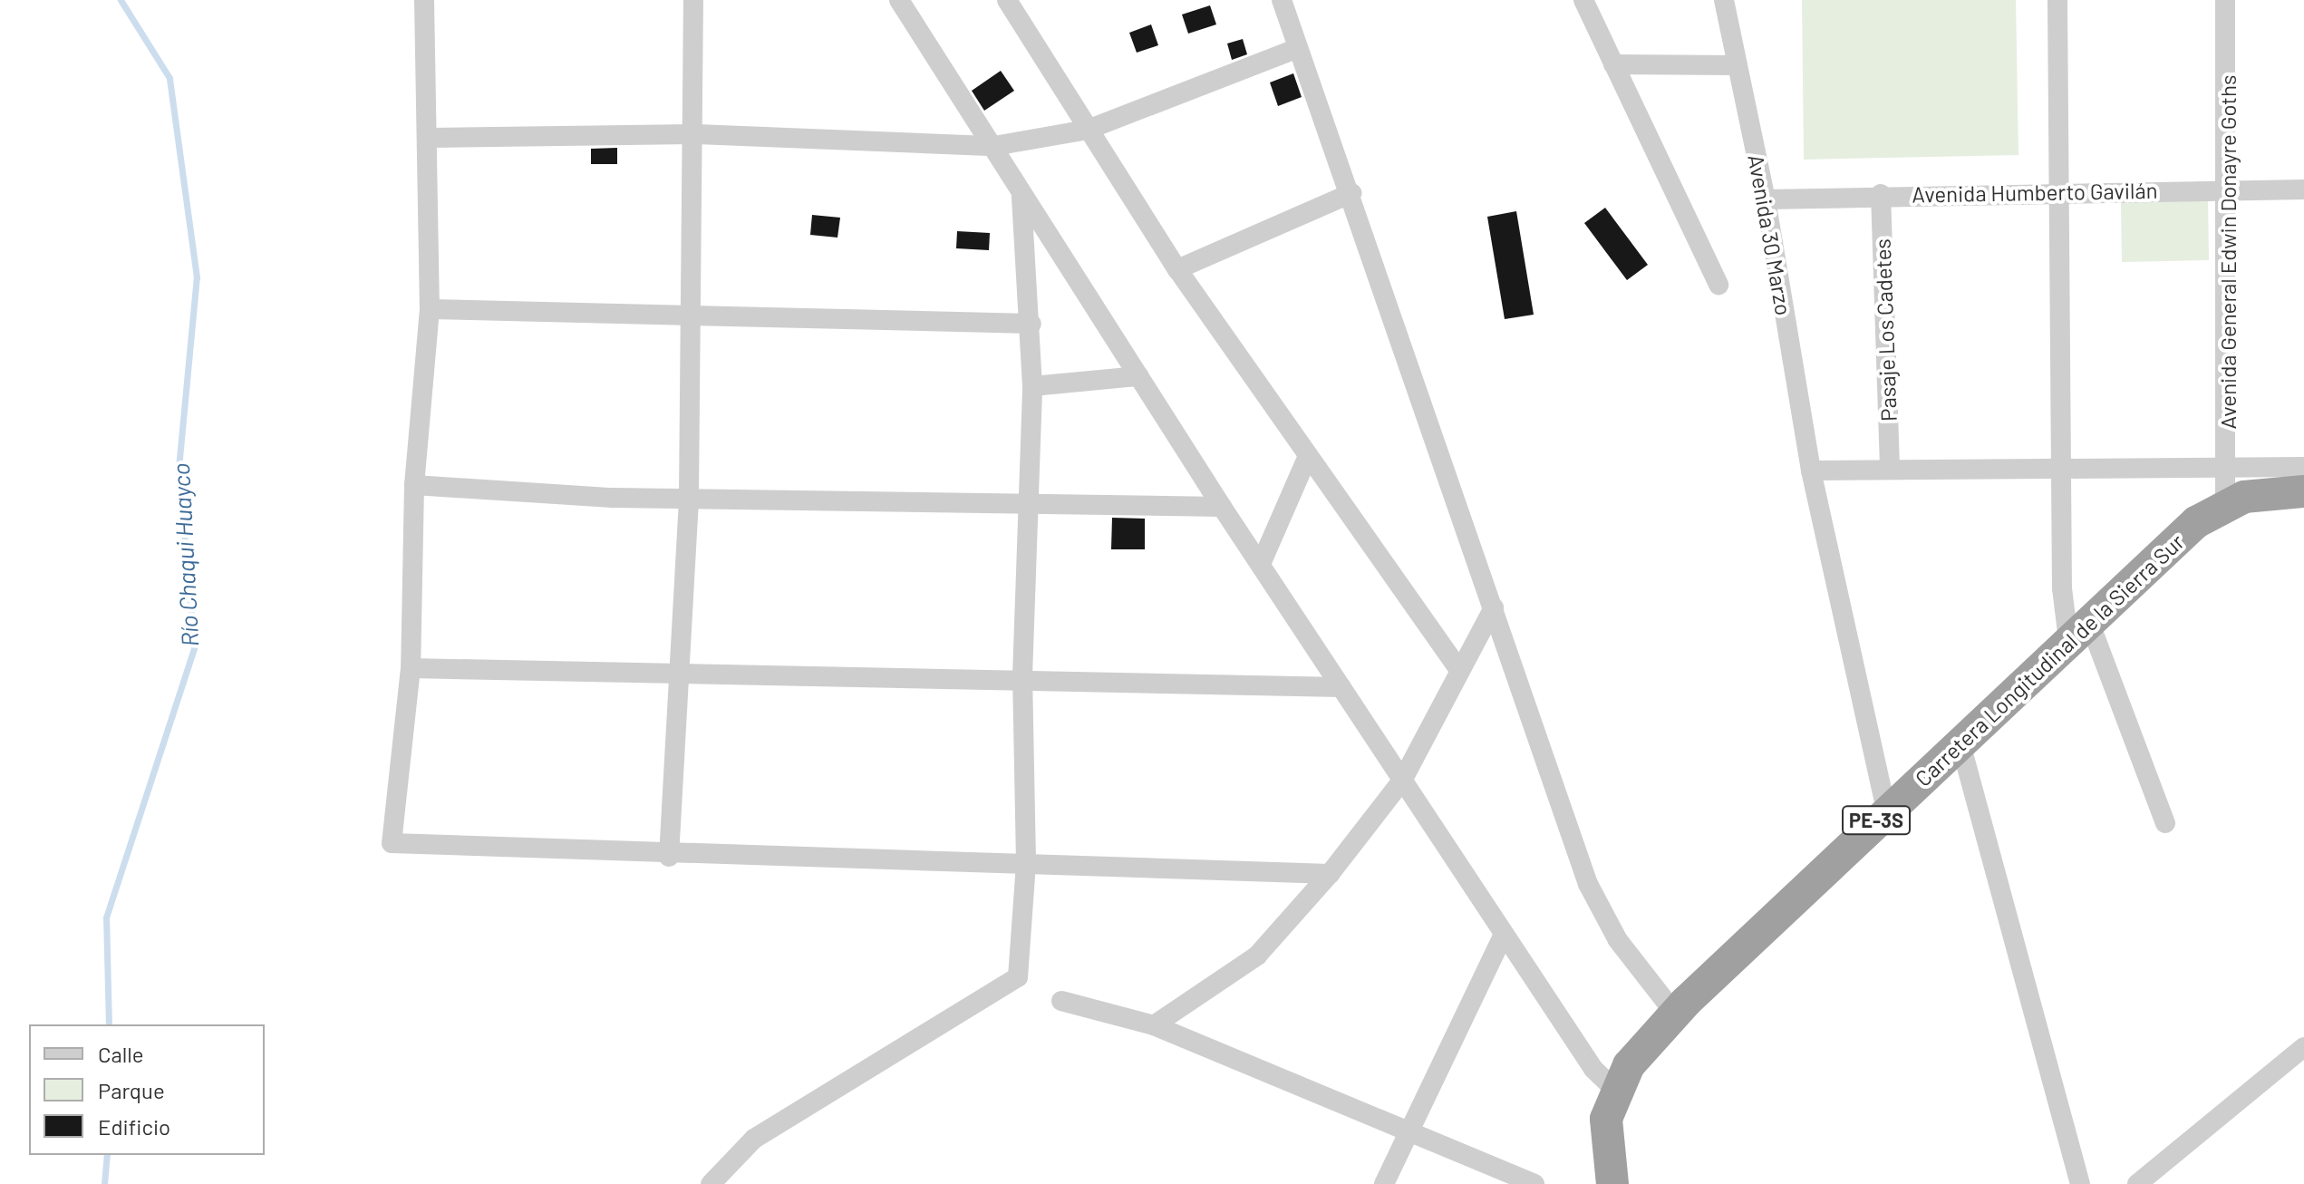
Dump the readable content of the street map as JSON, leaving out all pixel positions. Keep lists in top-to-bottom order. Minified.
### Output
{"streets":{"highway":["Carretera Longitudinal de la Sierra Sur","PE-3S"],"street":["Avenida Humberto Gavilán","Avenida 30 Marzo","Avenida General Edwin Donayre Goths","Pasaje Los Cadetes"]},"crossings":[["Avenida Humberto Gavilán","Avenida 30 Marzo"],["Avenida Humberto Gavilán","Avenida General Edwin Donayre Goths"],["Avenida Humberto Gavilán","Pasaje Los Cadetes"],["Avenida 30 Marzo","Carretera Longitudinal de la Sierra Sur"],["Avenida General Edwin Donayre Goths","Carretera Longitudinal de la Sierra Sur"]],"water":["Río Chaqui Huayco"],"legend":["Calle","Parque","Edificio"]}
